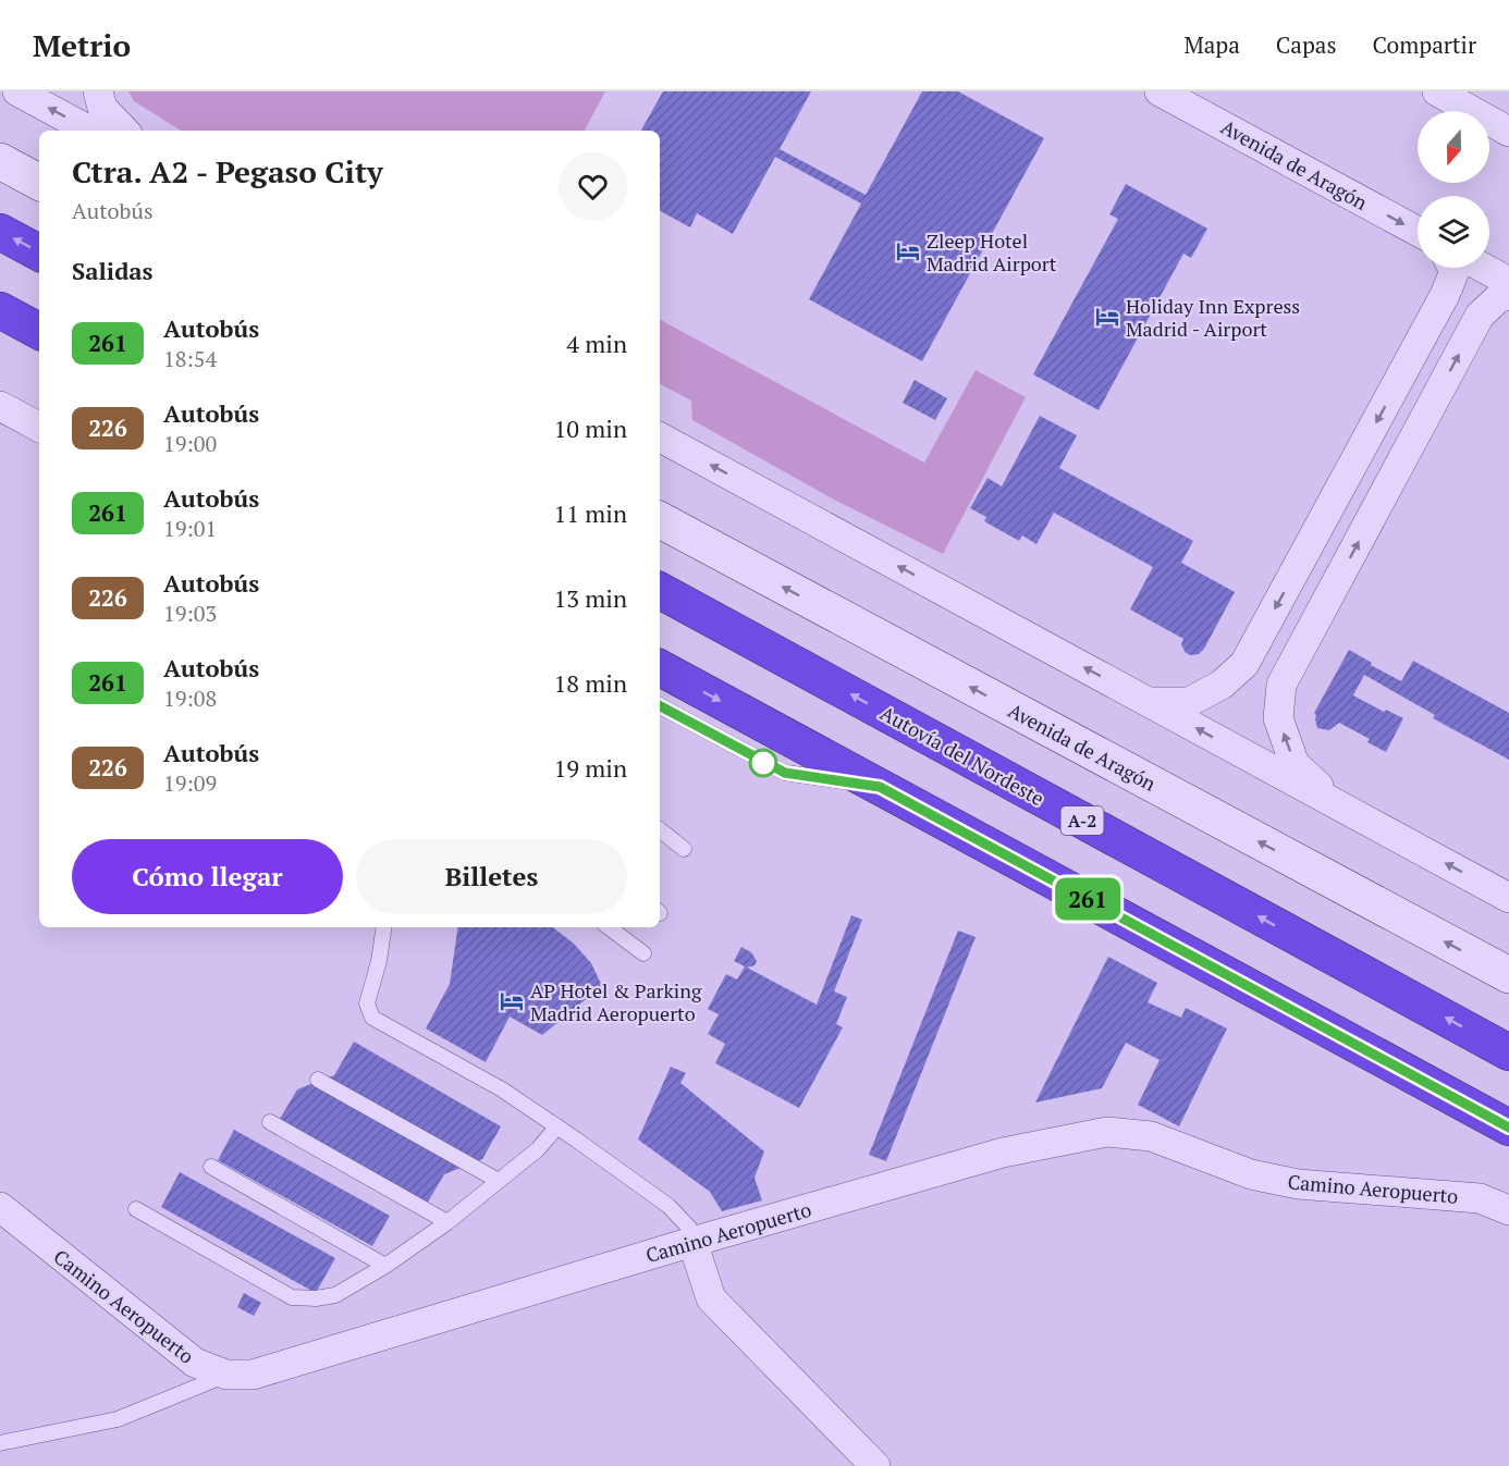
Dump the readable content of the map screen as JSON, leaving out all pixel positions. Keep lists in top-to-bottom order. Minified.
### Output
{"streets":{"highway":["Autovía del Nordeste","A-2"],"street":["Avenida de Aragón","Camino Aeropuerto"]},"places":{"hotel":["Zleep Hotel Madrid Airport","Holiday Inn Express Madrid - Airport","AP Hotel & Parking Madrid Aeropuerto"]},"lines":["bus line 261"],"north":"bottom","page":{"header":"Metrio","nav":["Mapa","Capas","Compartir"],"on_map":"261","heading":[["Ctra. A2 - Pegaso City","Autobús"],"Salidas"],"list":[{"mark":"261","name":"Autobús","note":"18:54","value":"4 min"},{"mark":"226","name":"Autobús","note":"19:00","value":"10 min"},{"mark":"261","name":"Autobús","note":"19:01","value":"11 min"},{"mark":"226","name":"Autobús","note":"19:03","value":"13 min"},{"mark":"261","name":"Autobús","note":"19:08","value":"18 min"},{"mark":"226","name":"Autobús","note":"19:09","value":"19 min"}],"buttons":["Cómo llegar","Billetes"]}}
